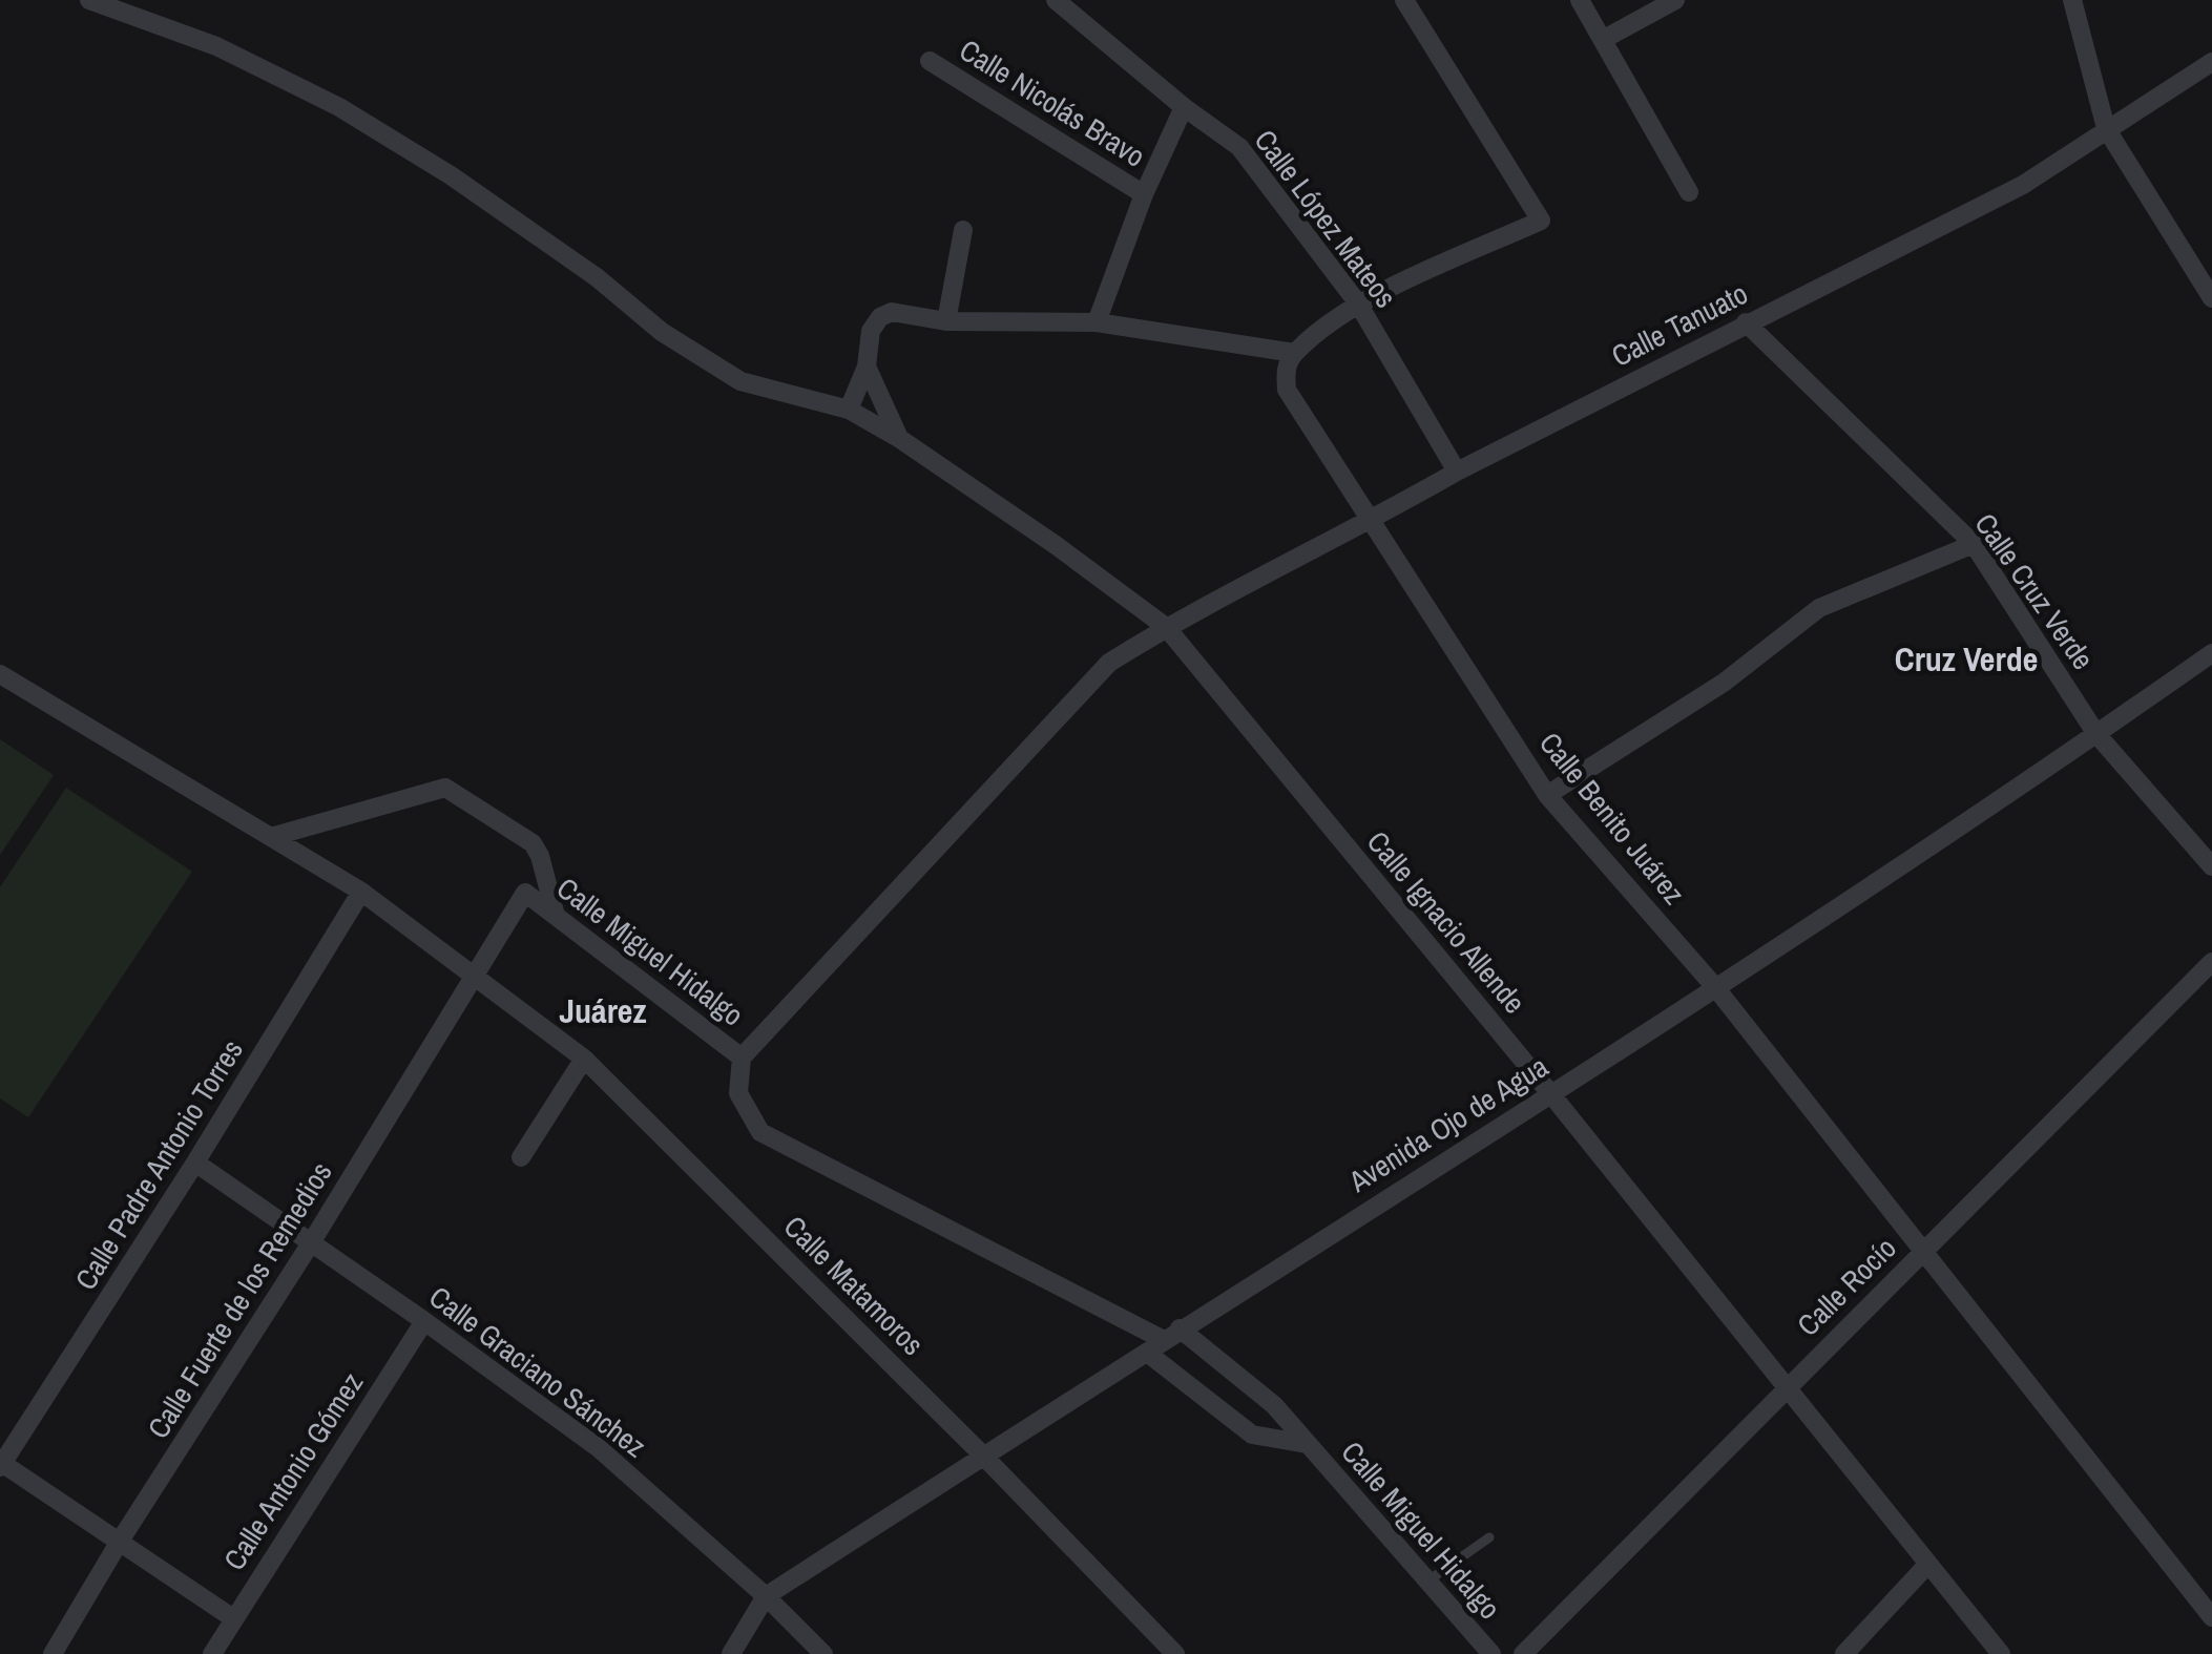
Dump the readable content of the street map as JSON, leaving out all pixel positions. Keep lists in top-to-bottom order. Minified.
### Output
{"streets":{"street":["Calle Nicolás Bravo","Calle López Mateos","Calle Tanuato","Calle Cruz Verde","Calle Benito Juárez","Calle Ignacio Allende","Calle Miguel Hidalgo","Avenida Ojo de Agua","Calle Padre Antonio Torres","Calle Matamoros","Calle Rocío","Calle Fuerte de los Remedios","Calle Graciano Sánchez","Calle Antonio Gómez"]},"crossings":[["Calle López Mateos","Calle Tanuato"],["Calle Tanuato","Calle Cruz Verde"],["Calle Tanuato","Calle Benito Juárez"],["Calle Tanuato","Calle Ignacio Allende"],["Calle Tanuato","Calle Miguel Hidalgo"],["Calle Cruz Verde","Avenida Ojo de Agua"],["Calle Benito Juárez","Avenida Ojo de Agua"],["Calle Benito Juárez","Calle Rocío"],["Calle Ignacio Allende","Avenida Ojo de Agua"],["Calle Ignacio Allende","Calle Rocío"],["Calle Miguel Hidalgo","Avenida Ojo de Agua"],["Calle Miguel Hidalgo","Calle Matamoros"],["Calle Miguel Hidalgo","Calle Fuerte de los Remedios"],["Avenida Ojo de Agua","Calle Matamoros"],["Avenida Ojo de Agua","Calle Graciano Sánchez"],["Calle Padre Antonio Torres","Calle Graciano Sánchez"],["Calle Matamoros","Calle Fuerte de los Remedios"],["Calle Fuerte de los Remedios","Calle Graciano Sánchez"],["Calle Graciano Sánchez","Calle Antonio Gómez"]],"districts":["Cruz Verde","Juárez"]}
